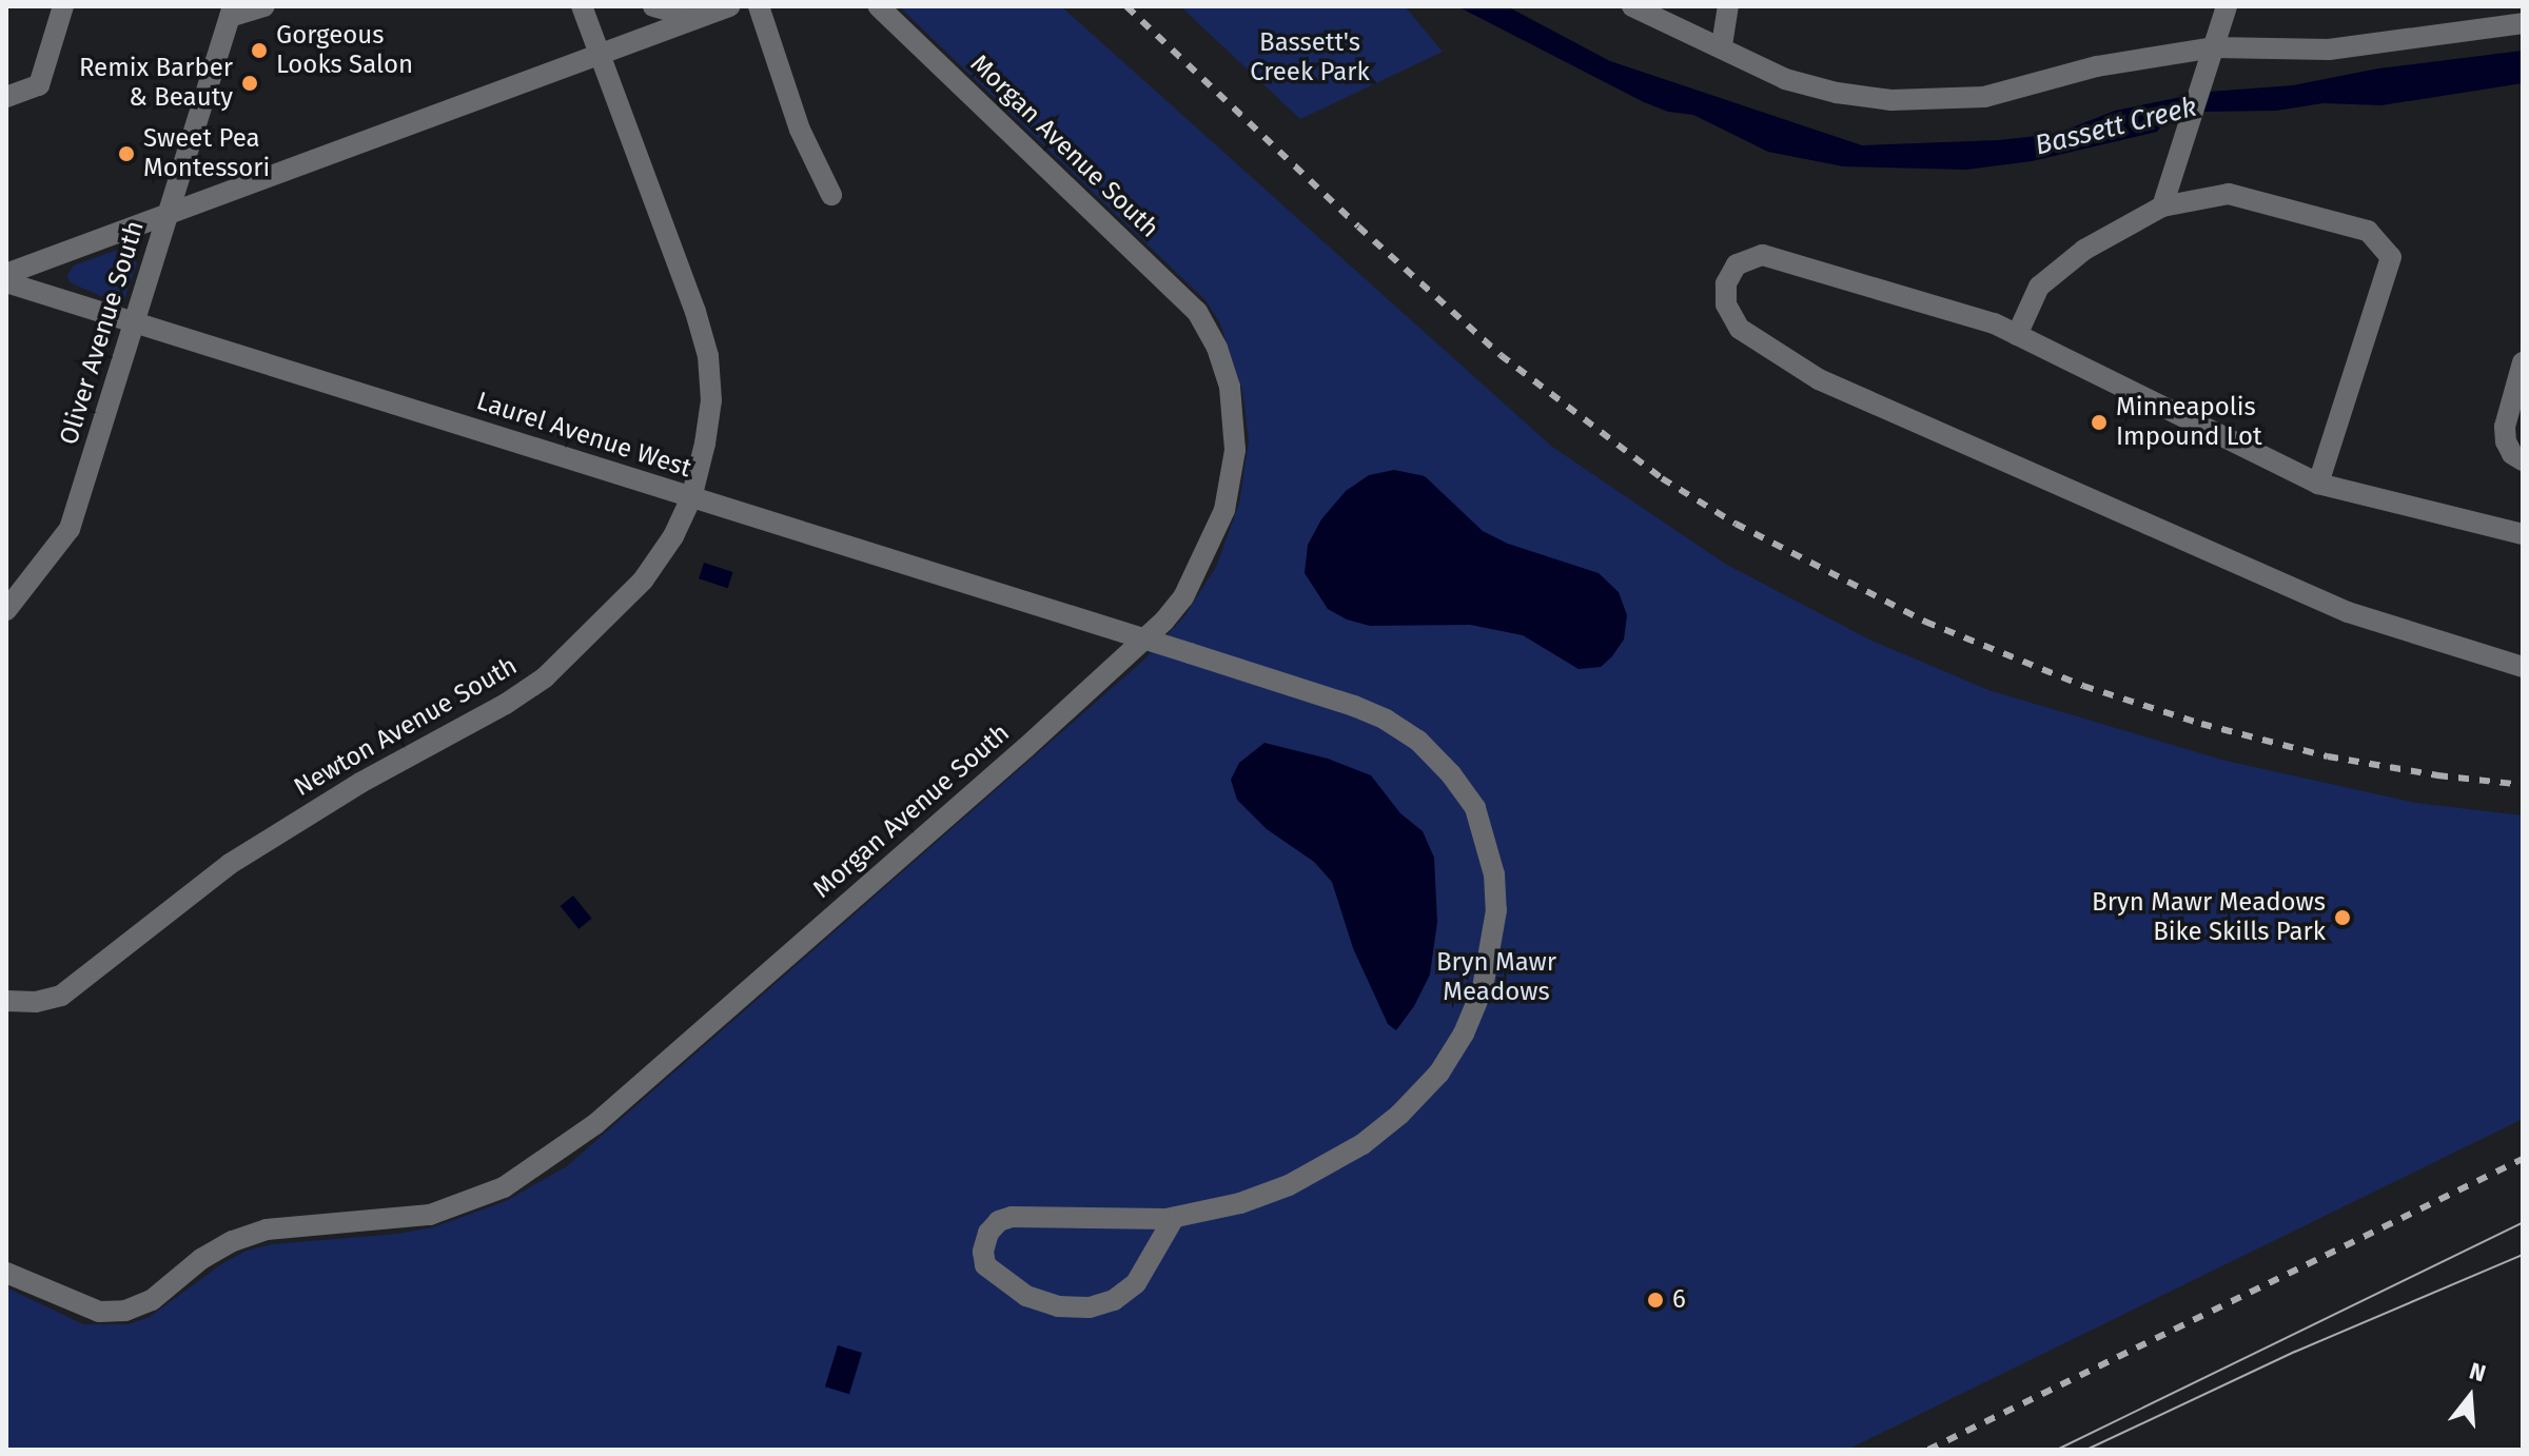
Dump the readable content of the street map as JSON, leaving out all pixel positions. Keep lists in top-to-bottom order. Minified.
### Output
{"streets":{"street":["Morgan Avenue South","Oliver Avenue South","Laurel Avenue West","Newton Avenue South"]},"crossings":[["Morgan Avenue South","Laurel Avenue West"],["Oliver Avenue South","Laurel Avenue West"],["Laurel Avenue West","Newton Avenue South"]],"water":["Bassett Creek"],"parks":["Bassett's Creek Park","Bryn Mawr Meadows"],"places":["Gorgeous Looks Salon","Remix Barber & Beauty","Sweet Pea Montessori","Minneapolis Impound Lot","Bryn Mawr Meadows Bike Skills Park","6"],"north":"top"}
